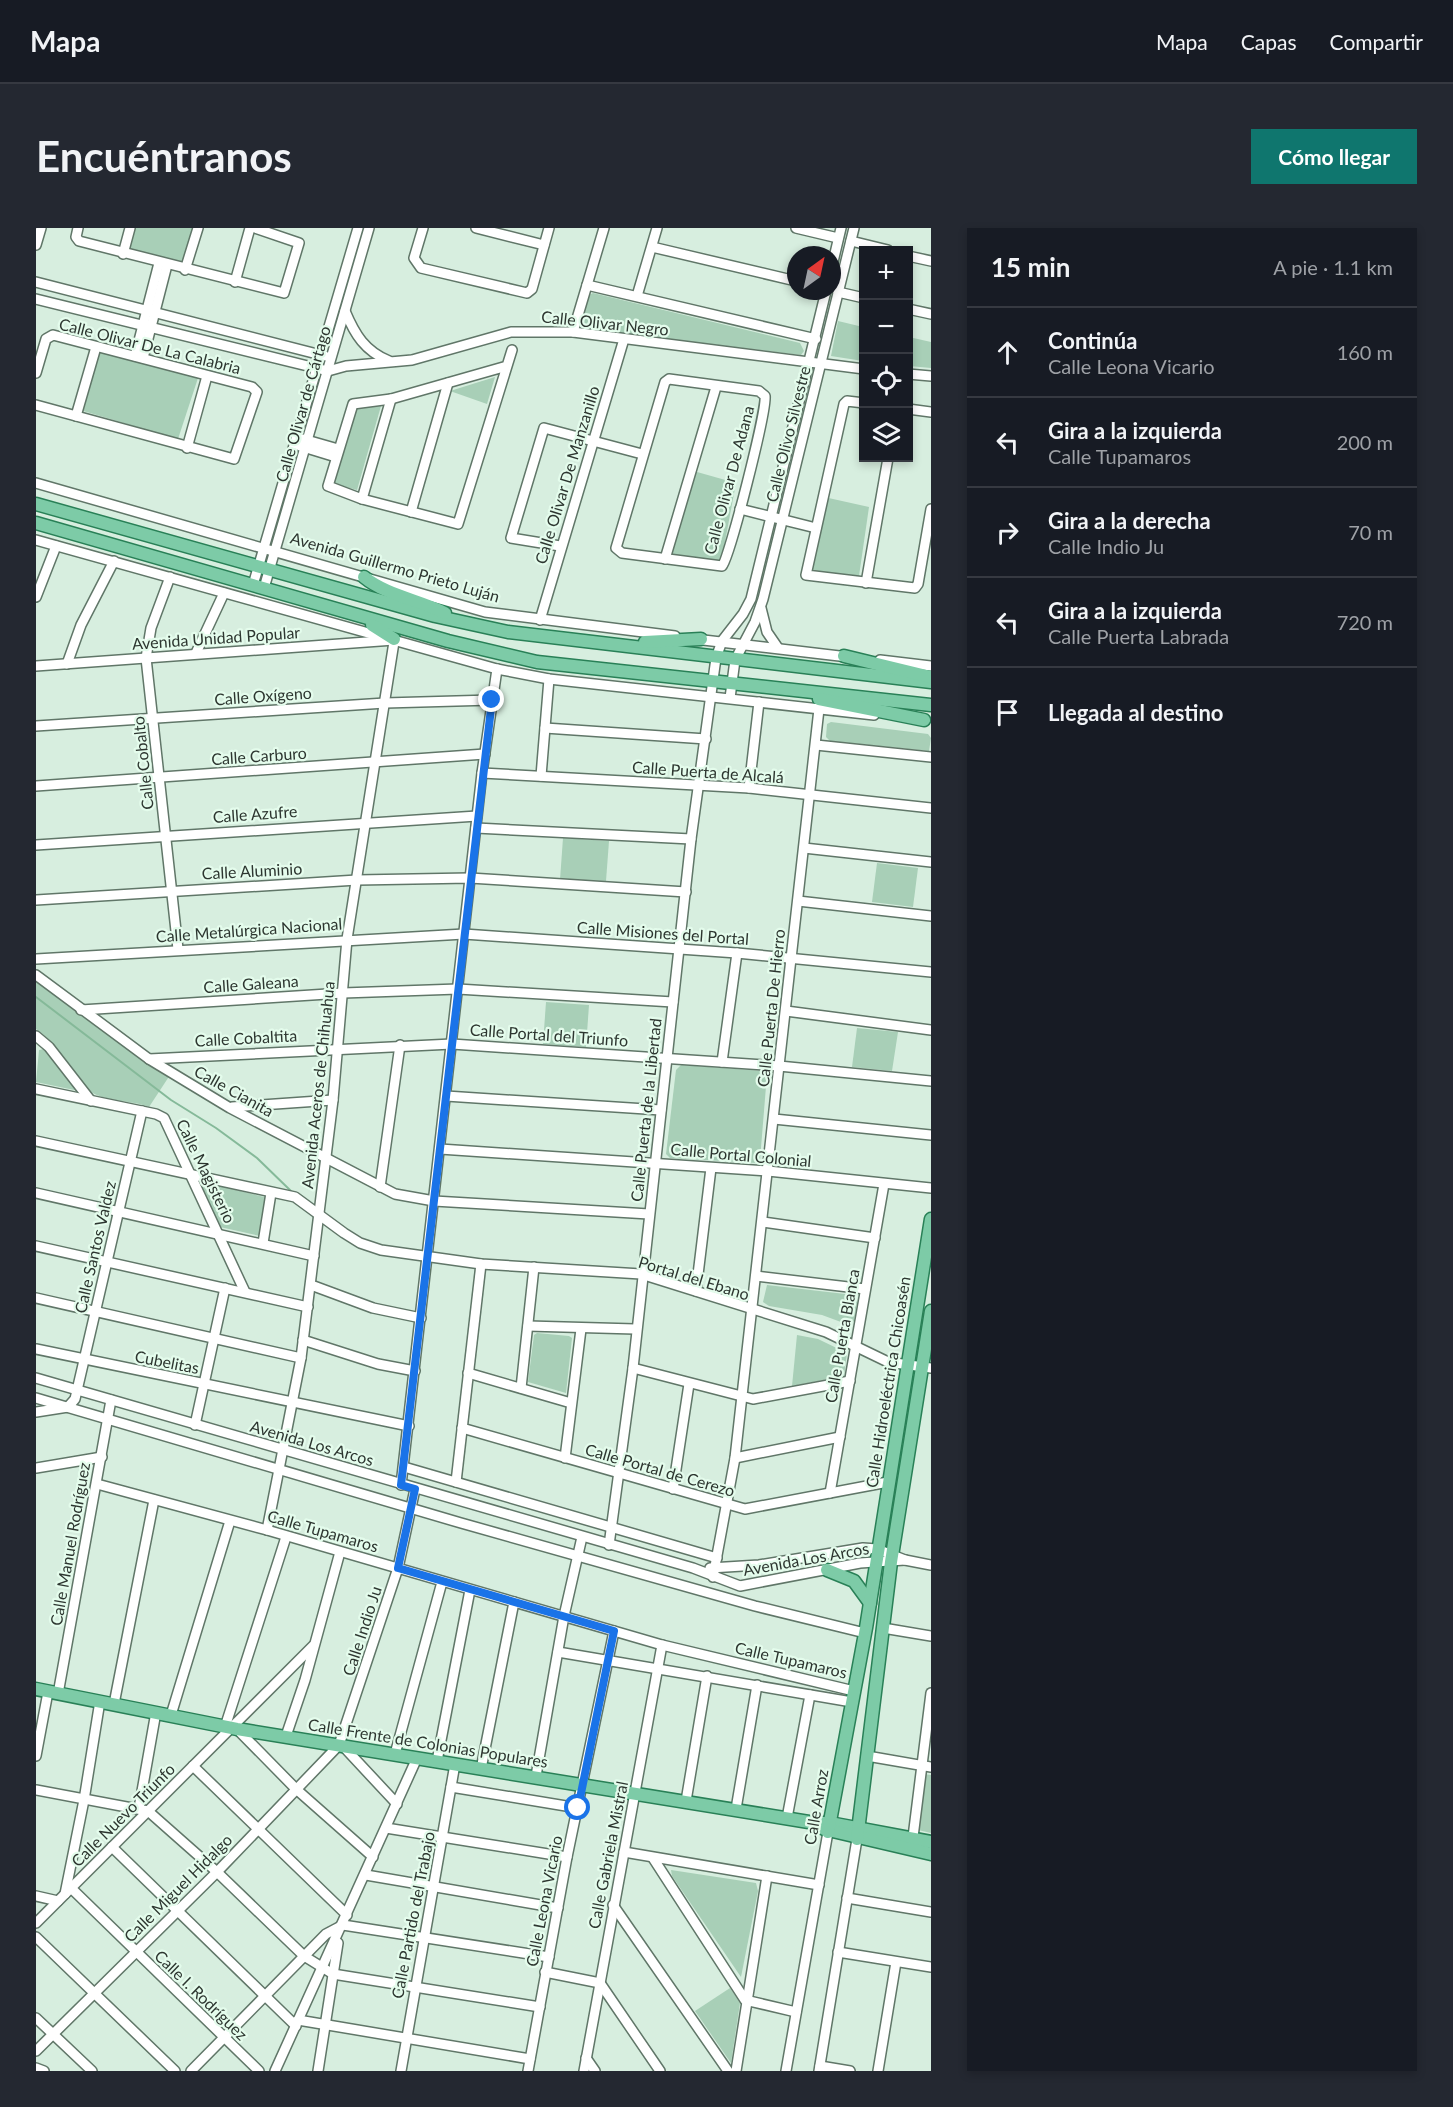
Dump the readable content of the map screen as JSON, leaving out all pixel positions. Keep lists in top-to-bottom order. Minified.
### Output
{"streets":{"main road":["Avenida Guillermo Prieto Luján","Calle Hidroeléctrica Chicoasén","Calle Frente de Colonias Populares","Calle Arroz"],"street":["Calle Olivar Negro","Calle Olivar De La Calabria","Calle Olivar de Cártago","Calle Olivo Silvestre","Calle Olivar De Manzanillo","Calle Olivar De Adana","Avenida Unidad Popular","Calle Oxígeno","Calle Carburo","Calle Cobalto","Calle Puerta de Alcalá","Calle Azufre","Calle Aluminio","Calle Metalúrgica Nacional","Calle Misiones del Portal","Calle Galeana","Calle Puerta De Hierro","Calle Portal del Triunfo","Calle Cobaltita","Avenida Aceros de Chihuahua","Calle Cianita","Calle Puerta de la Libertad","Calle Portal Colonial","Calle Magisterio","Calle Santos Valdez","Portal del Ebano","Calle Puerta Blanca","Cubelitas","Avenida Los Arcos","Calle Portal de Cerezo","Calle Tupamaros","Calle Manuel Rodríguez","Calle Indio Ju","Calle Nuevo Triunfo","Calle Gabriela Mistral","Calle Miguel Hidalgo","Calle Leona Vicario","Calle Partido del Trabajo","Calle I. Rodríguez"]},"crossings":[["Calle Olivar Negro","Calle Olivar de Cártago"],["Calle Olivar Negro","Calle Olivo Silvestre"],["Calle Olivar Negro","Calle Olivar De Manzanillo"],["Calle Olivar de Cártago","Avenida Guillermo Prieto Luján"],["Calle Olivo Silvestre","Avenida Guillermo Prieto Luján"],["Calle Olivo Silvestre","Calle Puerta de la Libertad"],["Calle Olivar De Manzanillo","Avenida Guillermo Prieto Luján"],["Avenida Guillermo Prieto Luján","Calle Puerta de la Libertad"],["Avenida Unidad Popular","Calle Cobalto"],["Avenida Unidad Popular","Avenida Aceros de Chihuahua"],["Calle Oxígeno","Calle Cobalto"],["Calle Oxígeno","Avenida Aceros de Chihuahua"],["Calle Carburo","Calle Cobalto"],["Calle Carburo","Avenida Aceros de Chihuahua"],["Calle Cobalto","Calle Azufre"],["Calle Cobalto","Calle Aluminio"],["Calle Cobalto","Calle Metalúrgica Nacional"],["Calle Puerta de Alcalá","Calle Puerta De Hierro"],["Calle Puerta de Alcalá","Calle Puerta de la Libertad"],["Calle Azufre","Avenida Aceros de Chihuahua"],["Calle Aluminio","Avenida Aceros de Chihuahua"],["Calle Aluminio","Calle Puerta de la Libertad"],["Calle Metalúrgica Nacional","Calle Misiones del Portal"],["Calle Metalúrgica Nacional","Avenida Aceros de Chihuahua"],["Calle Misiones del Portal","Calle Puerta De Hierro"],["Calle Misiones del Portal","Calle Puerta de la Libertad"],["Calle Galeana","Avenida Aceros de Chihuahua"],["Calle Galeana","Calle Cianita"],["Calle Galeana","Calle Puerta de la Libertad"],["Calle Puerta De Hierro","Calle Portal del Triunfo"],["Calle Puerta De Hierro","Calle Portal Colonial"],["Calle Puerta De Hierro","Portal del Ebano"],["Calle Puerta De Hierro","Avenida Los Arcos"],["Calle Puerta De Hierro","Calle Portal de Cerezo"],["Calle Portal del Triunfo","Calle Cobaltita"],["Calle Portal del Triunfo","Calle Puerta de la Libertad"],["Calle Cobaltita","Avenida Aceros de Chihuahua"],["Calle Cobaltita","Calle Cianita"],["Avenida Aceros de Chihuahua","Calle Cianita"],["Avenida Aceros de Chihuahua","Portal del Ebano"],["Avenida Aceros de Chihuahua","Cubelitas"],["Avenida Aceros de Chihuahua","Avenida Los Arcos"],["Avenida Aceros de Chihuahua","Calle Tupamaros"],["Calle Cianita","Calle Puerta de la Libertad"],["Calle Puerta de la Libertad","Calle Portal Colonial"],["Calle Puerta de la Libertad","Portal del Ebano"],["Calle Puerta de la Libertad","Avenida Los Arcos"],["Calle Puerta de la Libertad","Calle Portal de Cerezo"],["Calle Portal Colonial","Calle Puerta Blanca"],["Calle Magisterio","Calle Santos Valdez"],["Calle Magisterio","Portal del Ebano"],["Calle Santos Valdez","Portal del Ebano"],["Calle Santos Valdez","Cubelitas"],["Calle Santos Valdez","Avenida Los Arcos"],["Portal del Ebano","Calle Puerta Blanca"],["Portal del Ebano","Calle Hidroeléctrica Chicoasén"],["Calle Puerta Blanca","Calle Portal de Cerezo"],["Calle Hidroeléctrica Chicoasén","Avenida Los Arcos"],["Calle Hidroeléctrica Chicoasén","Calle Portal de Cerezo"],["Calle Hidroeléctrica Chicoasén","Calle Arroz"],["Avenida Los Arcos","Calle Manuel Rodríguez"],["Avenida Los Arcos","Calle Indio Ju"],["Avenida Los Arcos","Calle Arroz"],["Calle Tupamaros","Calle Manuel Rodríguez"],["Calle Tupamaros","Calle Indio Ju"],["Calle Tupamaros","Calle Arroz"],["Calle Tupamaros","Calle Gabriela Mistral"],["Calle Tupamaros","Calle Leona Vicario"],["Calle Manuel Rodríguez","Calle Frente de Colonias Populares"],["Calle Indio Ju","Calle Frente de Colonias Populares"],["Calle Indio Ju","Calle Miguel Hidalgo"],["Calle Frente de Colonias Populares","Calle Arroz"],["Calle Frente de Colonias Populares","Calle Nuevo Triunfo"],["Calle Frente de Colonias Populares","Calle Gabriela Mistral"],["Calle Frente de Colonias Populares","Calle Miguel Hidalgo"],["Calle Frente de Colonias Populares","Calle Leona Vicario"],["Calle Frente de Colonias Populares","Calle Partido del Trabajo"],["Calle Nuevo Triunfo","Calle I. Rodríguez"],["Calle Miguel Hidalgo","Calle I. Rodríguez"]],"north":"top right","page":{"header":"Mapa","nav":["Mapa","Capas","Compartir"],"buttons":"Cómo llegar","title":"Encuéntranos","heading":["15 min","A pie · 1.1 km"],"map_buttons":["+","−"],"list":[["Continúa","Calle Leona Vicario","160 m"],["Gira a la izquierda","Calle Tupamaros","200 m"],["Gira a la derecha","Calle Indio Ju","70 m"],["Gira a la izquierda","Calle Puerta Labrada","720 m"],"Llegada al destino"]}}
